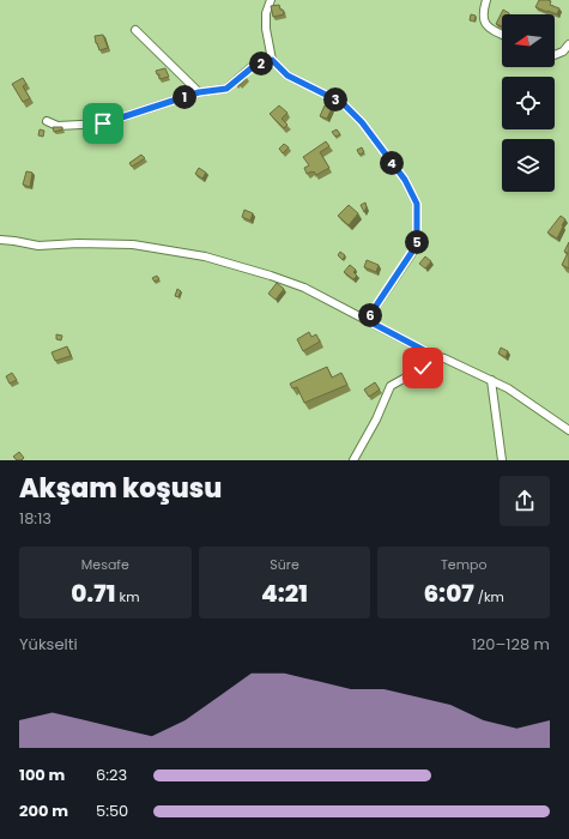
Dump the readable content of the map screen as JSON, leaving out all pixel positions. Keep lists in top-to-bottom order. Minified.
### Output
{"north":"left","page":{"pins":["2","1","3","4","5","6"],"heading":["Akşam koşusu","18:13"],"stats":[["Mesafe","0.71 km"],["Süre","4:21"],["Tempo","6:07 /km"]],"chart":["Yükselti","120–128 m"],"list":[{"name":"100 m","note":"6:23"},{"name":"200 m","note":"5:50"}]}}
